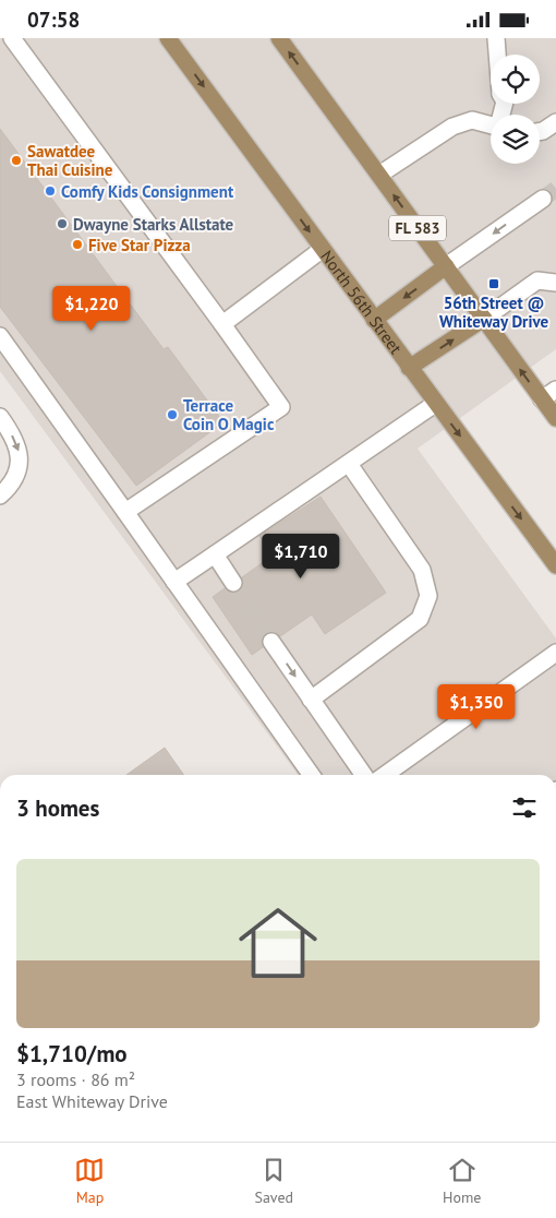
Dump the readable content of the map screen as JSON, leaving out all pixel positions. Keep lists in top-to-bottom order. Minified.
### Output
{"streets":{"main road":["FL 583","North 56th Street"]},"places":{"other":["Sawatdee Thai Cuisine","Comfy Kids Consignment","Dwayne Starks Allstate","Five Star Pizza","Terrace Coin O Magic"],"transit":["56th Street @ Whiteway Drive"]},"page":{"status":"07:58","price":["$1,220","$1,710","$1,350"],"heading":"3 homes","list":[{"name":"$1,710/mo","note":"3 rooms · 86 m² · East Whiteway Drive"}],"tabs":["Map","Saved","Home"]}}
